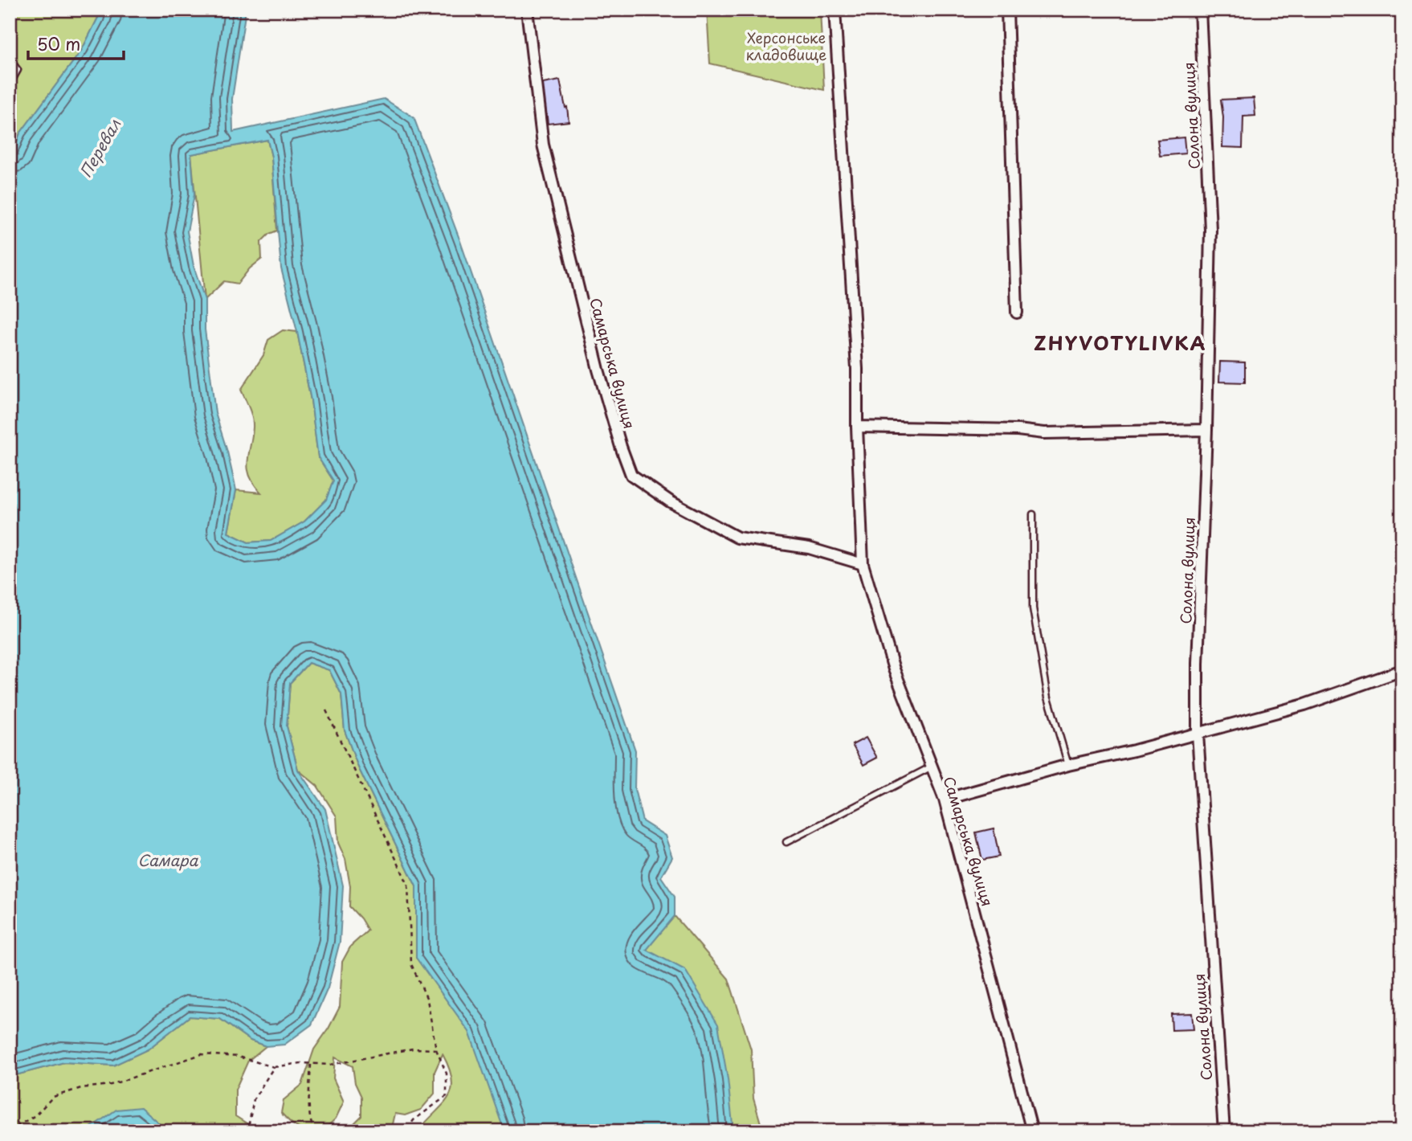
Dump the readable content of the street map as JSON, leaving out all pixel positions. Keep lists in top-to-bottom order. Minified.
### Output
{"streets":{"street":["Солона вулиця","Самарська вулиця"]},"districts":["ZHYVOTYLIVKA"],"water":["Перевал","Самара"],"parks":["Херсонське кладовище"],"scale_bar":"50 m"}
